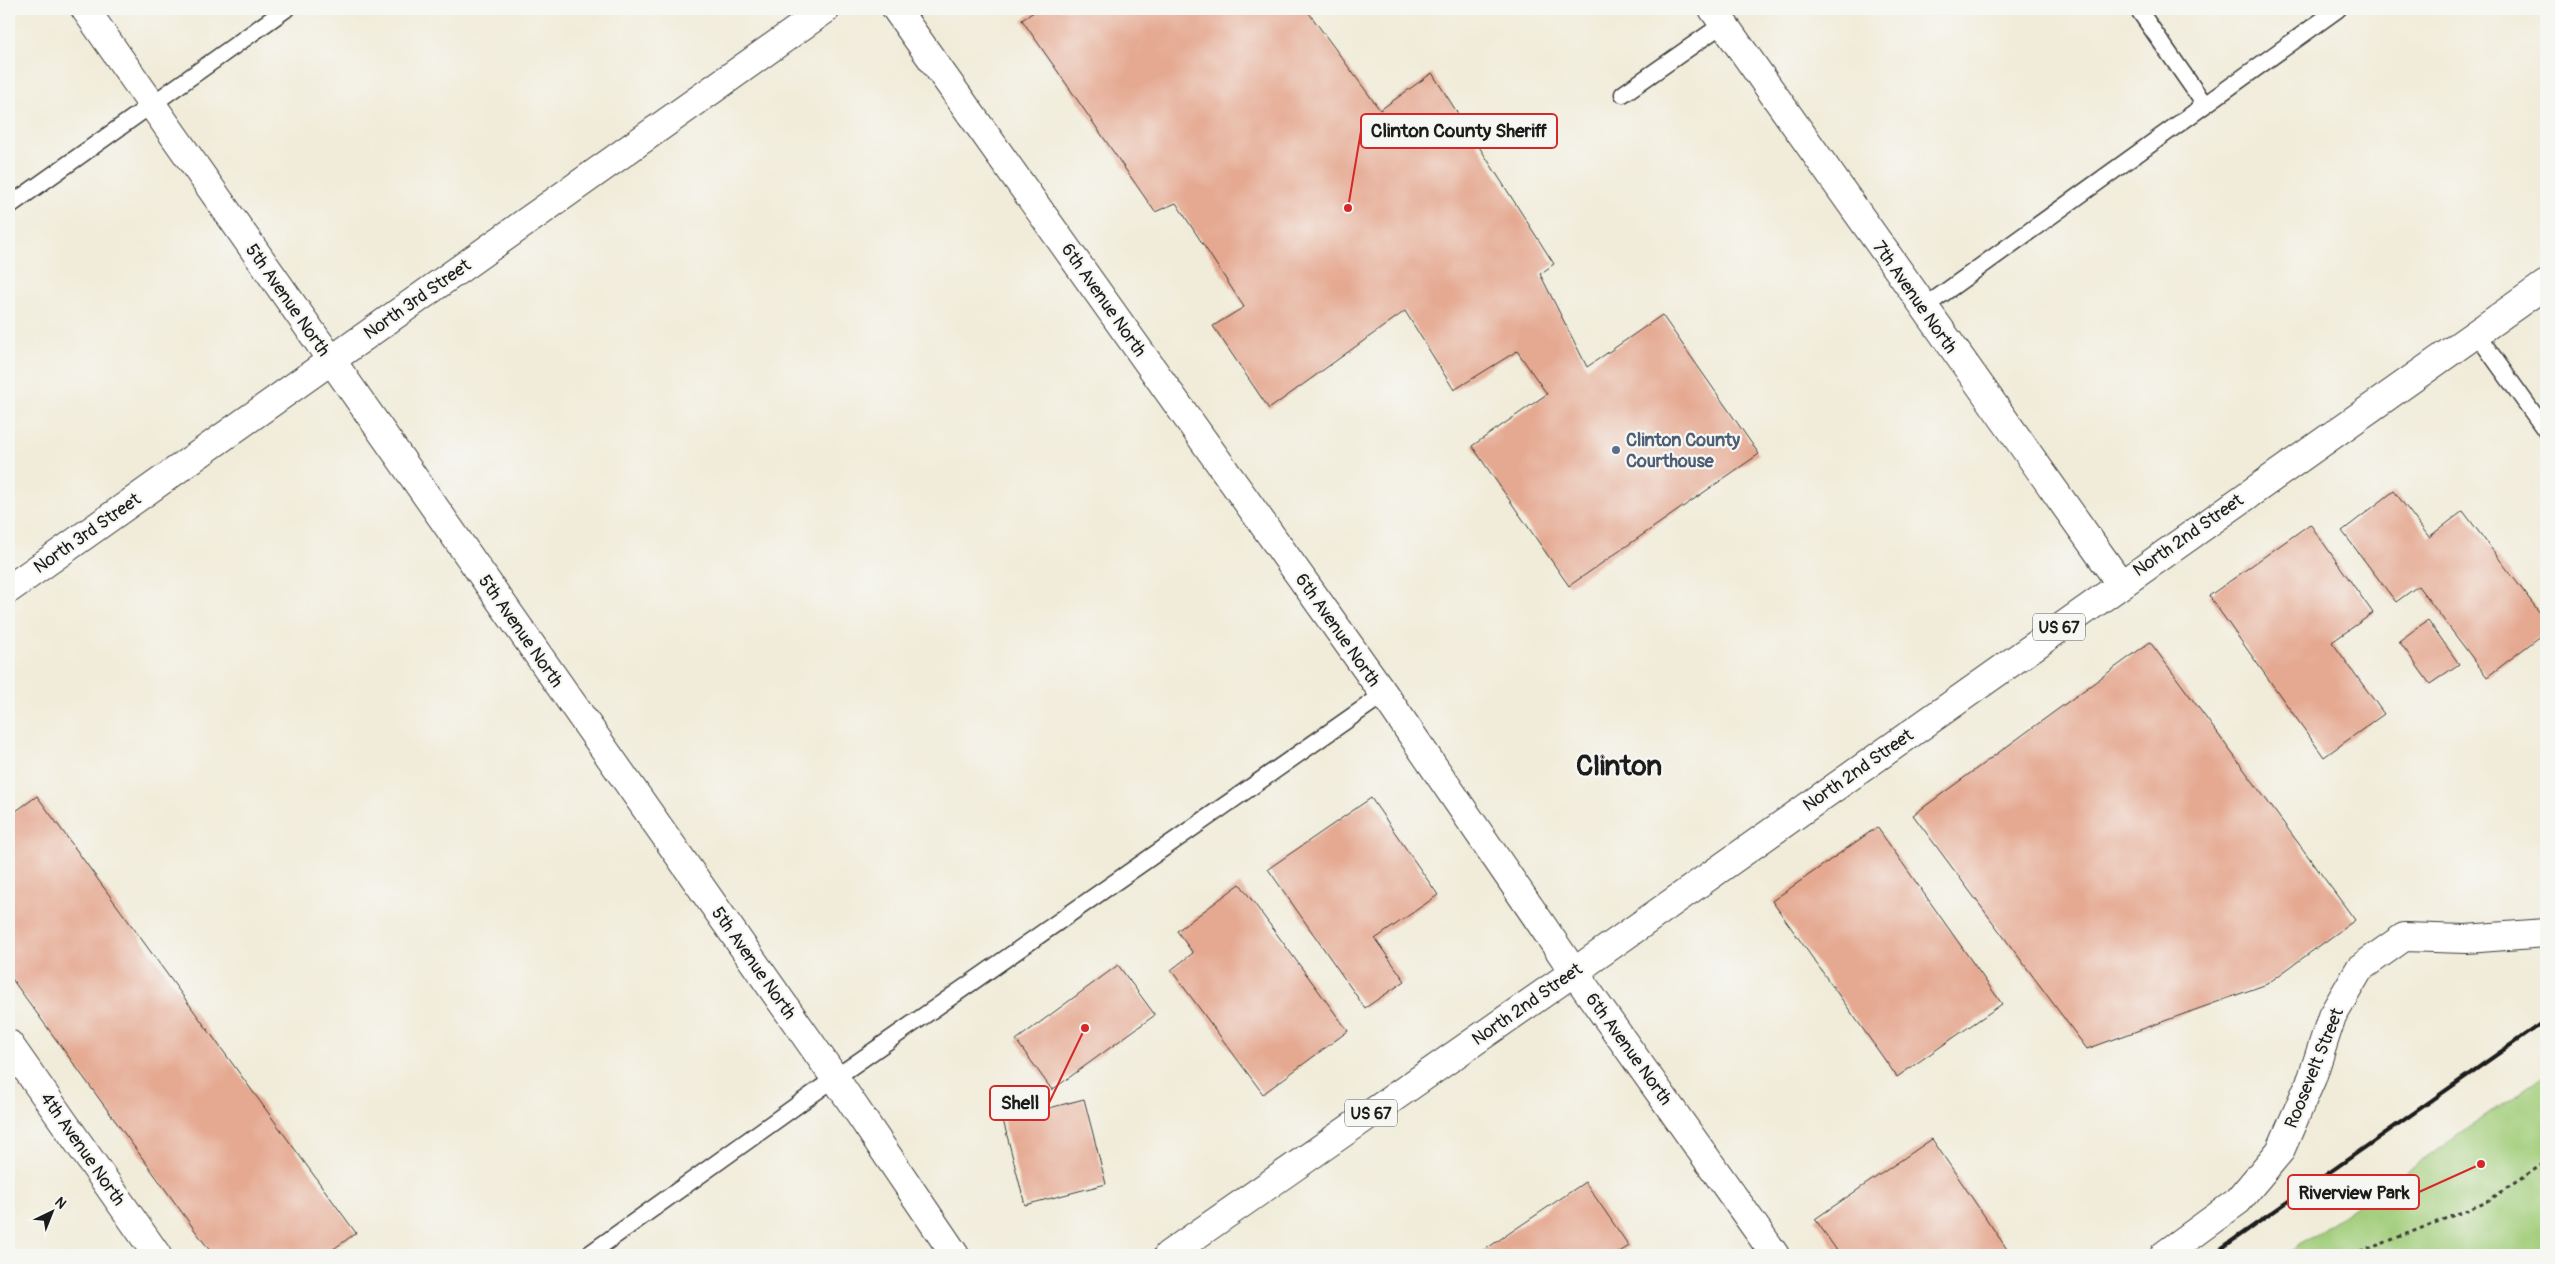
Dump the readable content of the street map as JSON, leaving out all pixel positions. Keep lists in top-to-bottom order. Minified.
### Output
{"streets":{"street":["7th Avenue North","North 3rd Street","5th Avenue North","6th Avenue North","North 2nd Street","US 67","Roosevelt Street","4th Avenue North"]},"crossings":[["7th Avenue North","North 2nd Street"],["North 3rd Street","5th Avenue North"],["6th Avenue North","North 2nd Street"]],"districts":["Clinton"],"places":["Clinton County Sheriff","Clinton County Courthouse","Shell","Riverview Park"],"north":"top right"}
